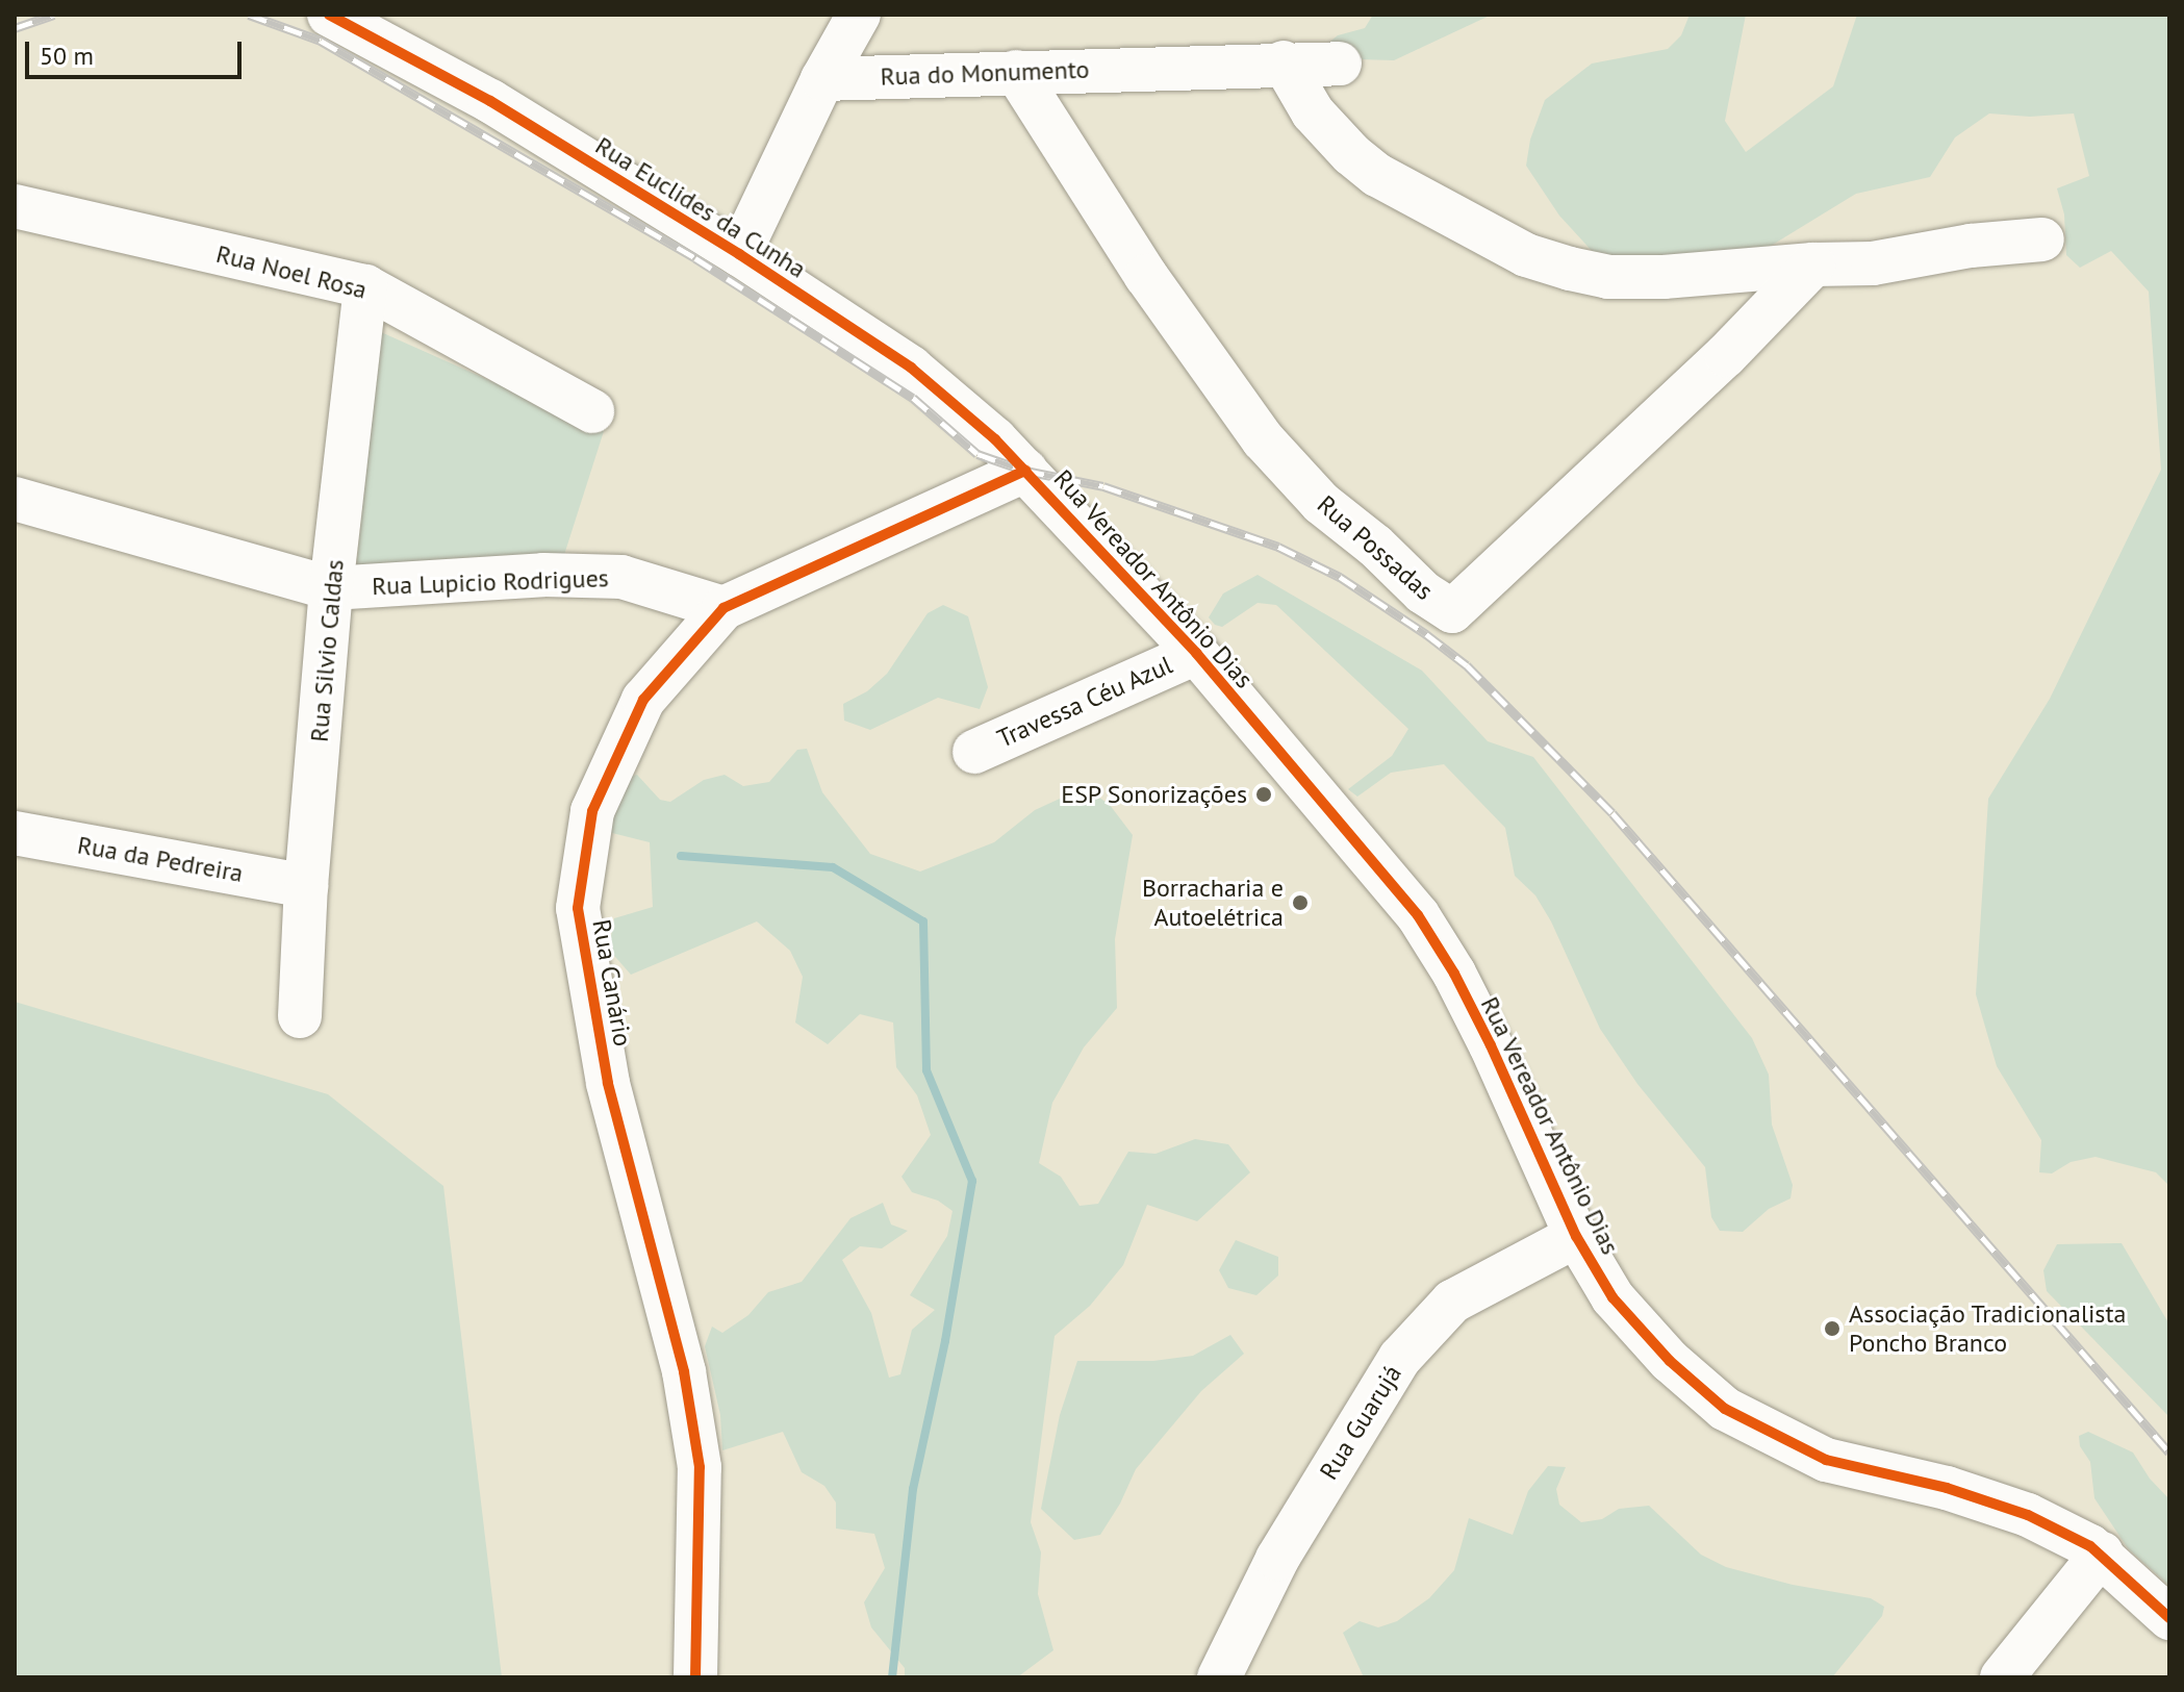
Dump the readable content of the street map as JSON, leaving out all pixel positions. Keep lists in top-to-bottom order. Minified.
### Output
{"streets":{"street":["Rua do Monumento","Rua Euclides da Cunha","Rua Noel Rosa","Rua Possadas","Rua Vereador Antônio Dias","Rua Lupicio Rodrigues","Rua Silvio Caldas","Travessa Céu Azul","Rua da Pedreira","Rua Canário","Rua Guarujá"]},"crossings":[["Rua do Monumento","Rua Possadas"],["Rua Euclides da Cunha","Rua Vereador Antônio Dias"],["Rua Euclides da Cunha","Rua Canário"],["Rua Noel Rosa","Rua Silvio Caldas"],["Rua Vereador Antônio Dias","Travessa Céu Azul"],["Rua Vereador Antônio Dias","Rua Canário"],["Rua Vereador Antônio Dias","Rua Guarujá"],["Rua Lupicio Rodrigues","Rua Silvio Caldas"],["Rua Lupicio Rodrigues","Rua Canário"],["Rua Silvio Caldas","Rua da Pedreira"]],"places":["ESP Sonorizações","Borracharia e Autoelétrica","Associação Tradicionalista Poncho Branco"],"scale_bar":"50 m"}
